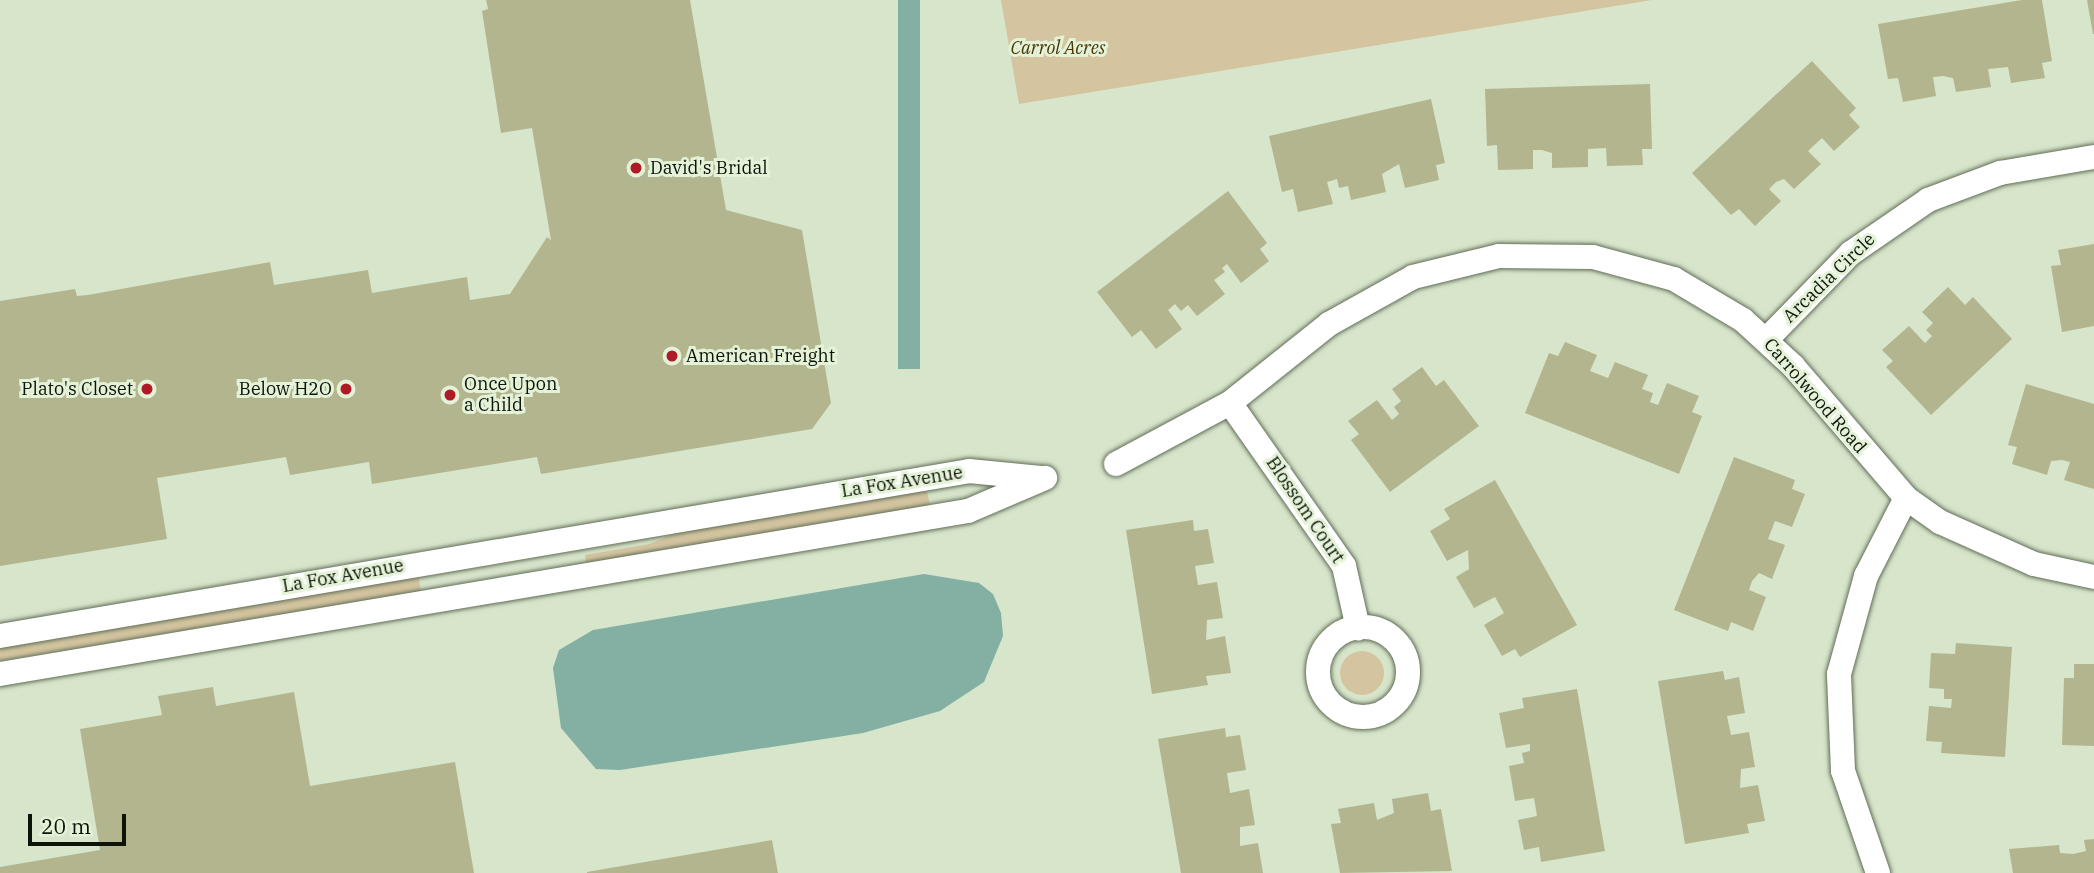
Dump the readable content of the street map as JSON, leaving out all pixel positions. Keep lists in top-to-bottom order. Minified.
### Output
{"streets":{"street":["Arcadia Circle","Carrolwood Road","La Fox Avenue","Blossom Court"]},"crossings":[["Arcadia Circle","Carrolwood Road"],["Carrolwood Road","Blossom Court"]],"parks":["Carrol Acres"],"places":["David's Bridal","American Freight","Plato's Closet","Below H2O","Once Upon a Child"],"scale_bar":"20 m"}
